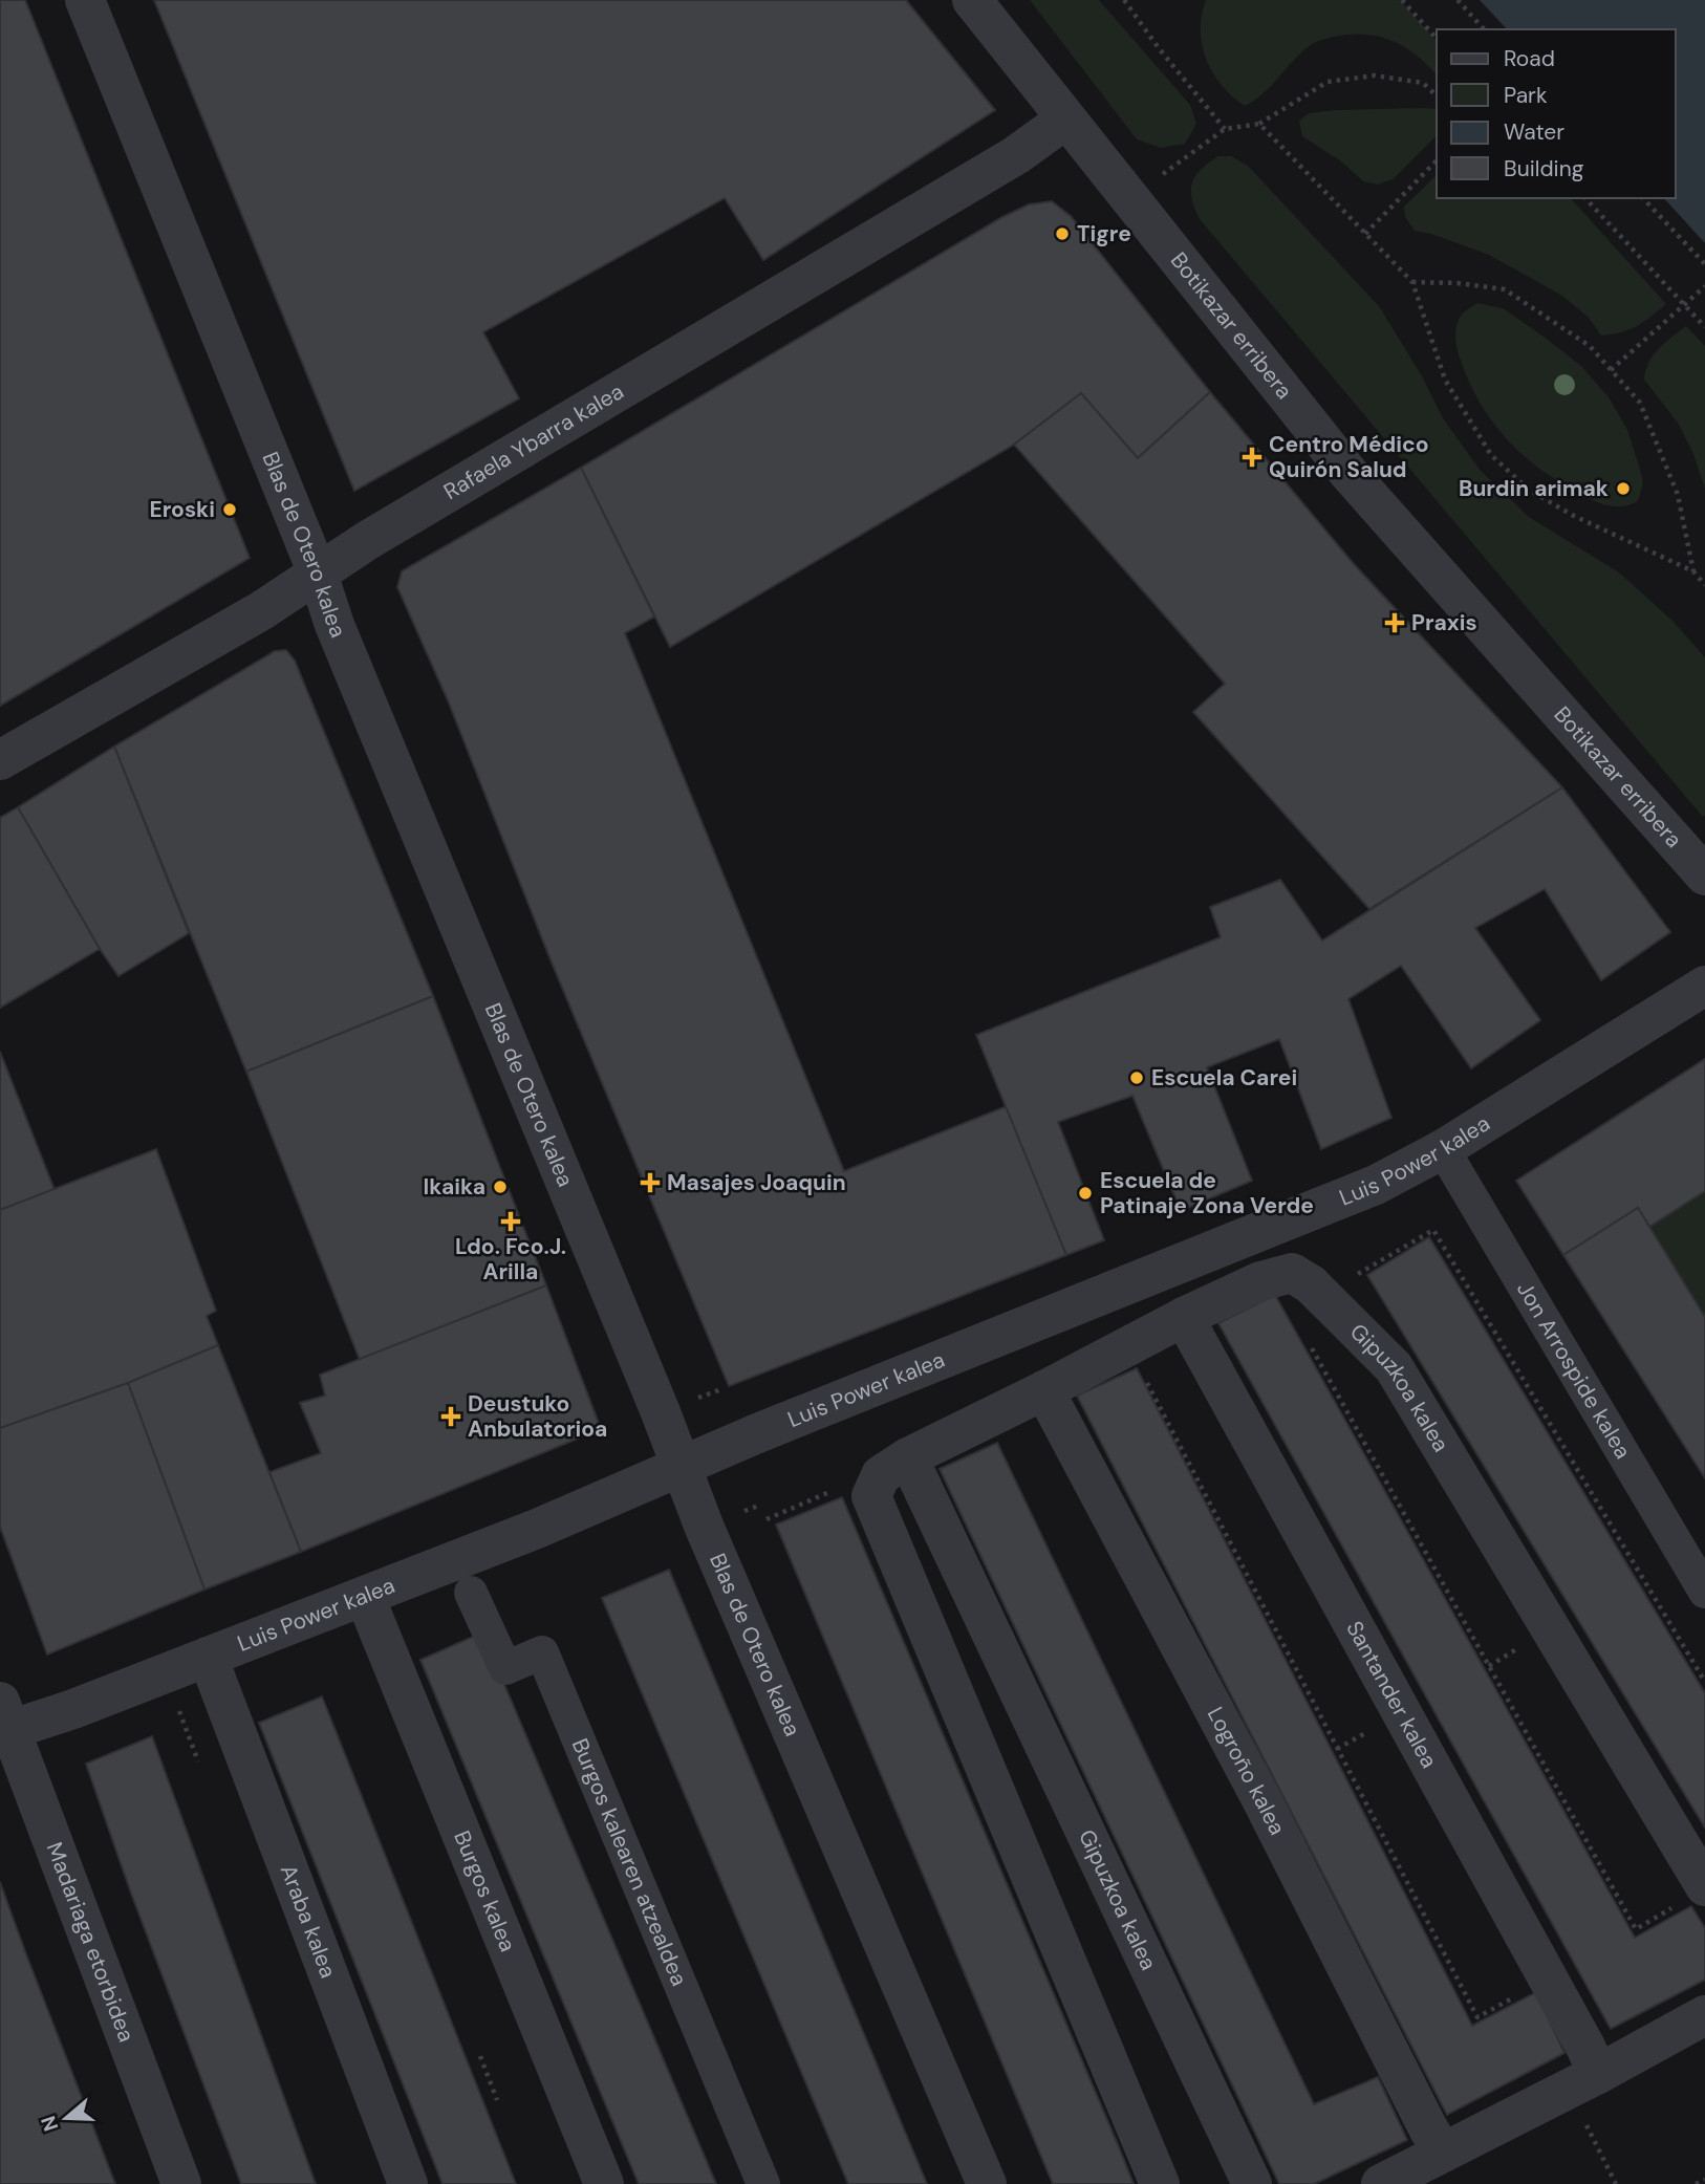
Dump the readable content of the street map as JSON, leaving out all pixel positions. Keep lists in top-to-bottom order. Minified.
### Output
{"streets":{"street":["Botikazar erribera","Rafaela Ybarra kalea","Blas de Otero kalea","Luis Power kalea","Jon Arrospide kalea","Gipuzkoa kalea","Santander kalea","Logroño kalea","Burgos kalearen atzealdea","Burgos kalea","Araba kalea","Madariaga etorbidea"]},"crossings":[["Botikazar erribera","Rafaela Ybarra kalea"],["Rafaela Ybarra kalea","Blas de Otero kalea"],["Blas de Otero kalea","Luis Power kalea"],["Luis Power kalea","Jon Arrospide kalea"],["Luis Power kalea","Burgos kalea"],["Luis Power kalea","Araba kalea"],["Luis Power kalea","Madariaga etorbidea"],["Gipuzkoa kalea","Santander kalea"],["Gipuzkoa kalea","Logroño kalea"]],"places":{"other":["Tigre","Burdin arimak","Eroski","Escuela Carei","Ikaika","Escuela de Patinaje Zona Verde"],"health":["Centro Médico Quirón Salud","Praxis","Masajes Joaquin","Ldo. Fco.J. Arilla","Deustuko Anbulatorioa"]},"legend":["Road","Park","Water","Building"],"north":"left"}
